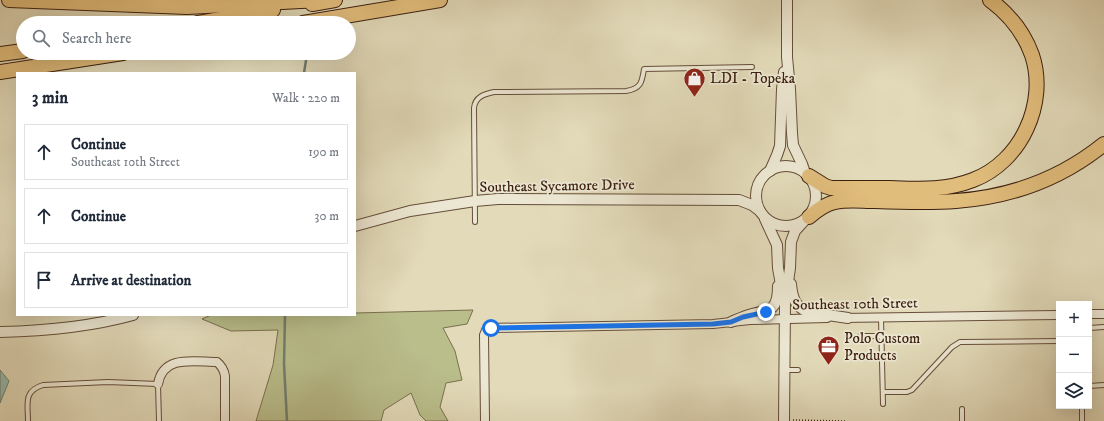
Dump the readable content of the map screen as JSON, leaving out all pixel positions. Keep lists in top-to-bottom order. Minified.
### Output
{"streets":{"street":["Southeast Sycamore Drive","Southeast 10th Street"]},"places":{"shop":["LDI - Topeka"],"office":["Polo Custom Products"]},"page":{"search":"Search here","heading":["3 min","Walk · 220 m"],"list":[["Continue","Southeast 10th Street","190 m"],["Continue","30 m"],"Arrive at destination"],"map_buttons":["+","−"]}}
